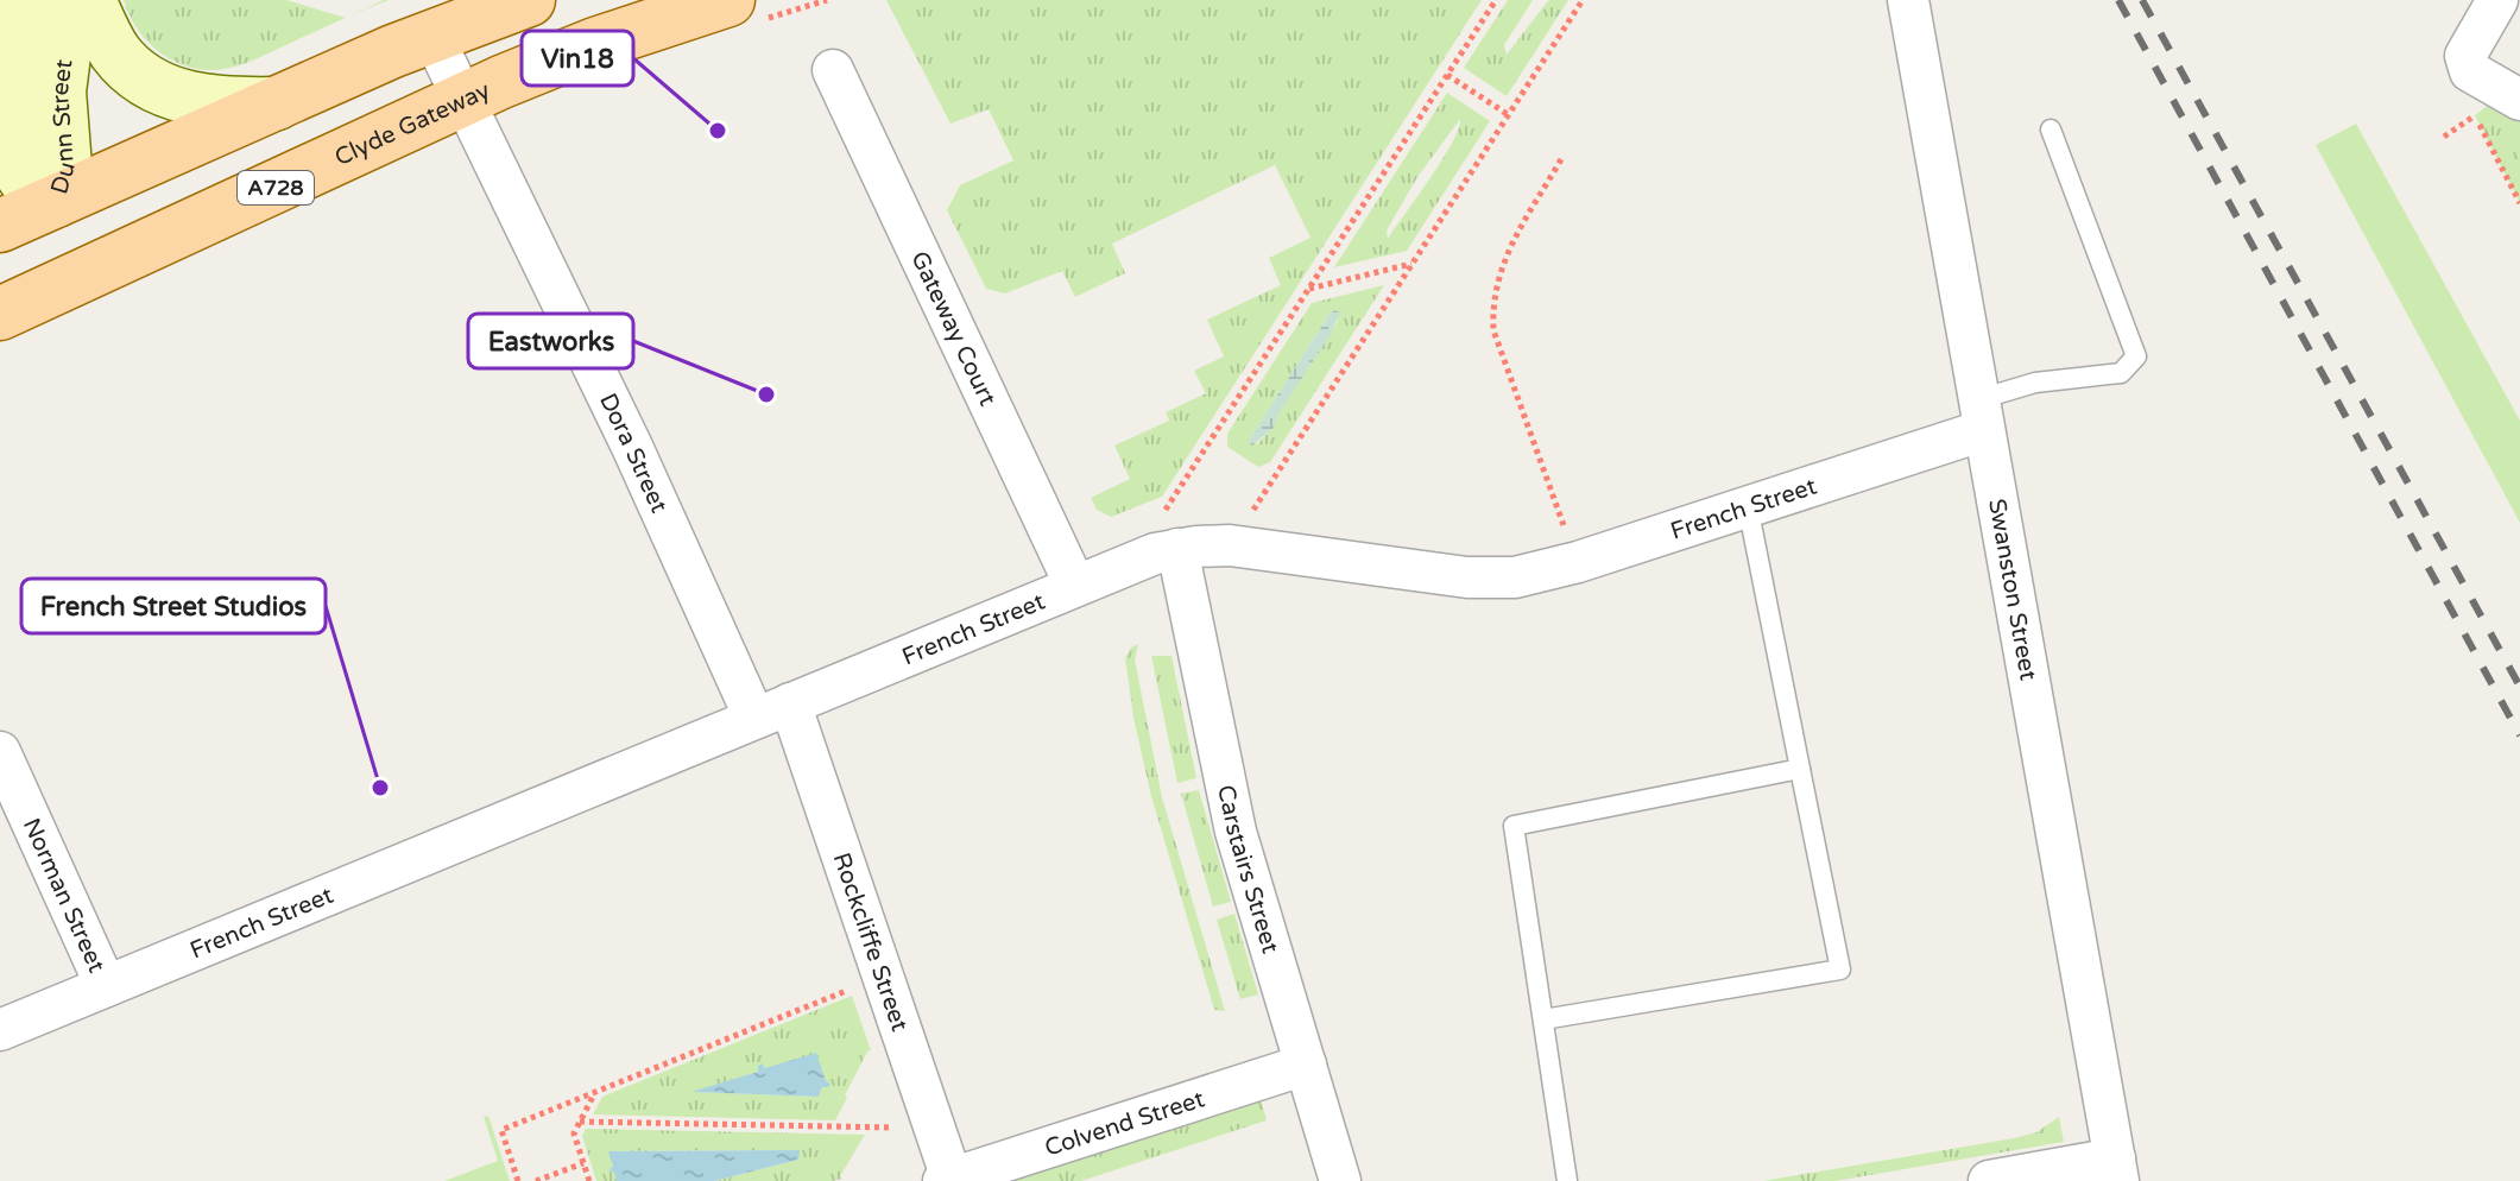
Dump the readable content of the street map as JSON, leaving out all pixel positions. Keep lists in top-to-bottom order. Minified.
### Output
{"streets":{"main road":["Dunn Street","Clyde Gateway","A728"],"street":["Gateway Court","Dora Street","French Street","Swanston Street","Carstairs Street","Norman Street","Rockcliffe Street","Colvend Street"]},"crossings":[["Clyde Gateway","Dora Street"],["Gateway Court","French Street"],["Dora Street","French Street"],["Dora Street","Rockcliffe Street"],["French Street","Swanston Street"],["French Street","Carstairs Street"],["French Street","Norman Street"],["French Street","Rockcliffe Street"],["Carstairs Street","Colvend Street"],["Rockcliffe Street","Colvend Street"]],"places":["Vin18","Eastworks","French Street Studios"]}
